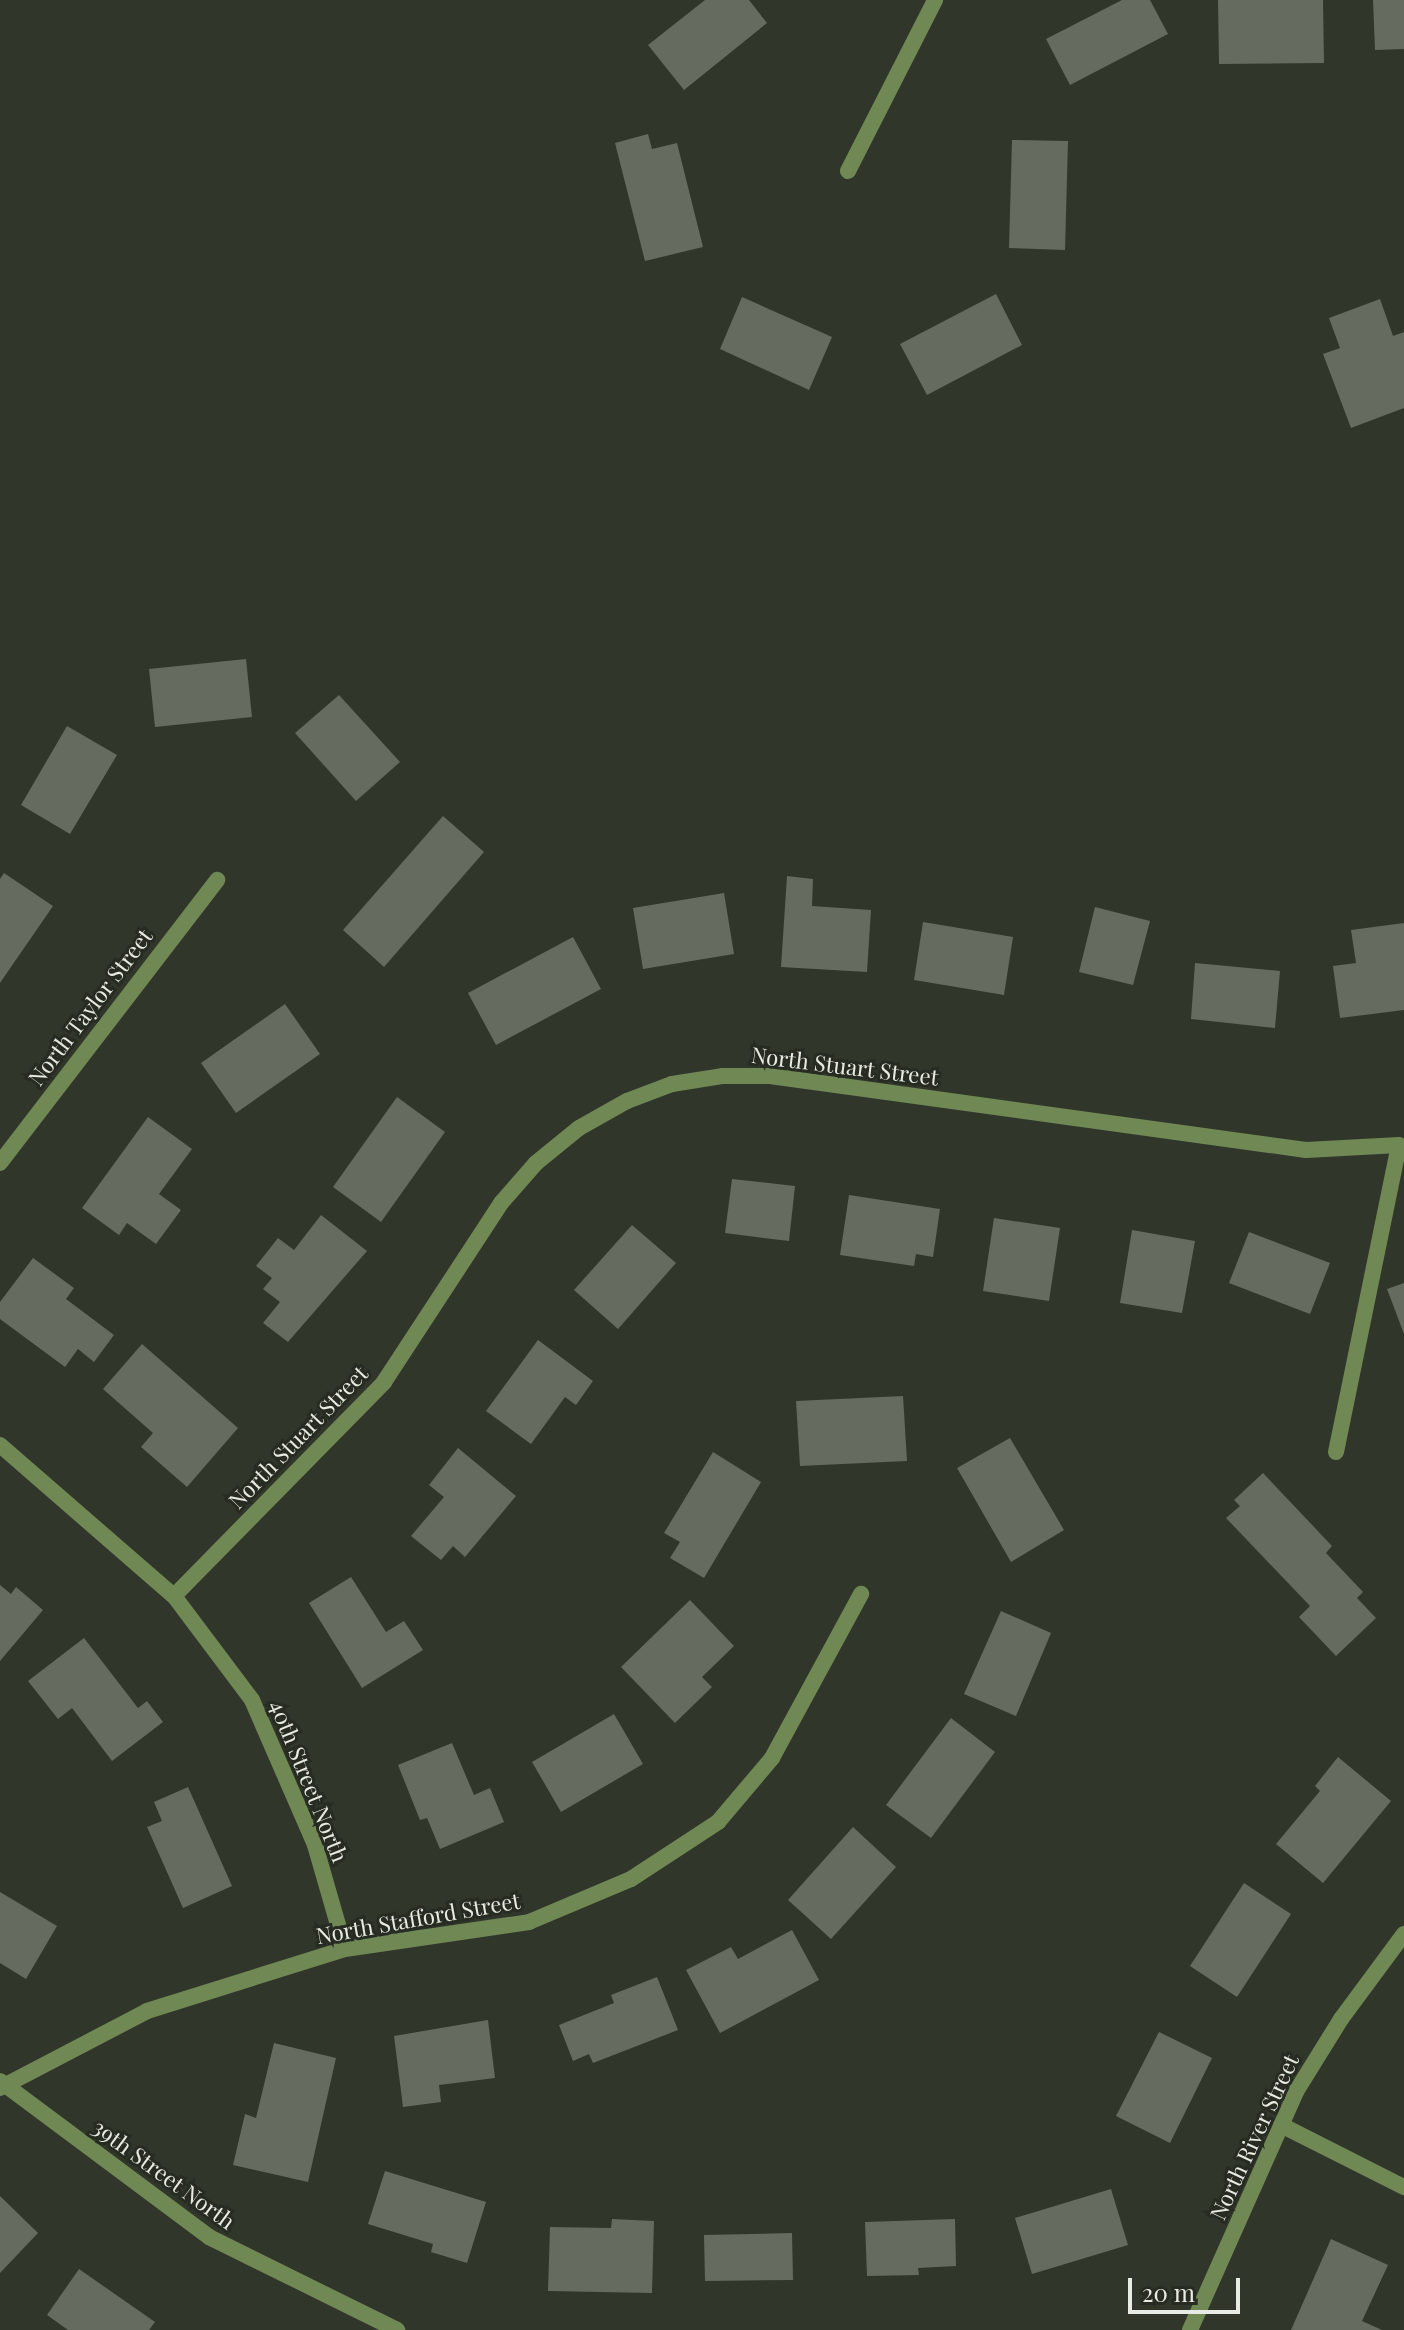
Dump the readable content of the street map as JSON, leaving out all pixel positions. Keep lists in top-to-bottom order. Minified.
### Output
{"streets":{"street":["North Taylor Street","North Stuart Street","40th Street North","North Stafford Street","North River Street","39th Street North"]},"crossings":[["North Stuart Street","40th Street North"],["40th Street North","North Stafford Street"],["North Stafford Street","39th Street North"]],"scale_bar":"20 m"}
